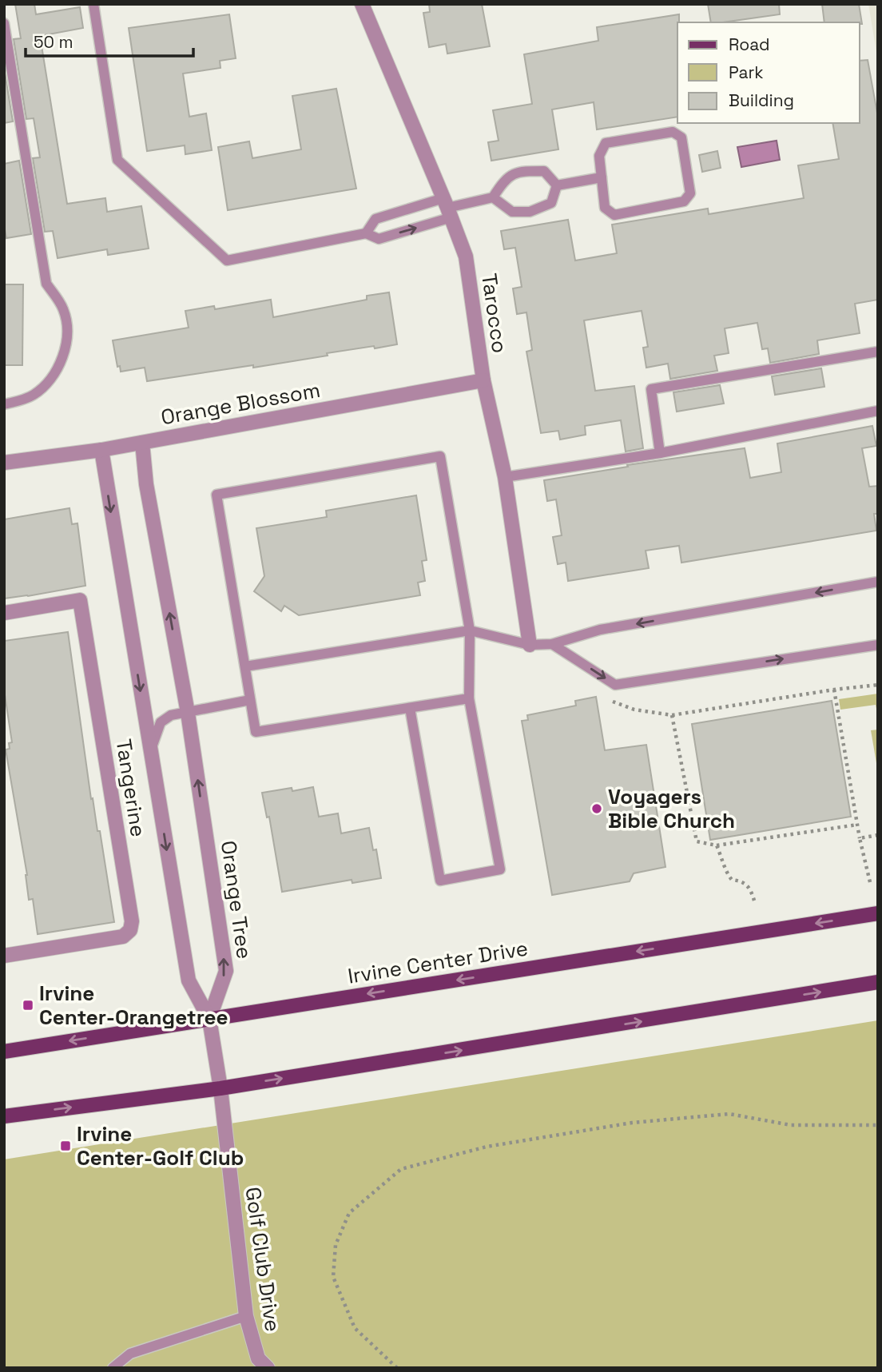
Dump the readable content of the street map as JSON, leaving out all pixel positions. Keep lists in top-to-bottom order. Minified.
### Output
{"streets":{"main road":["Irvine Center Drive"],"street":["Tarocco","Orange Blossom","Tangerine","Orange Tree","Golf Club Drive"]},"crossings":[["Tarocco","Orange Blossom"],["Orange Blossom","Orange Tree"],["Orange Tree","Irvine Center Drive"],["Orange Tree","Golf Club Drive"],["Irvine Center Drive","Golf Club Drive"]],"places":{"other":["Voyagers Bible Church"],"transit":["Irvine Center-Orangetree","Irvine Center-Golf Club"]},"legend":["Road","Park","Building"],"scale_bar":"50 m"}
